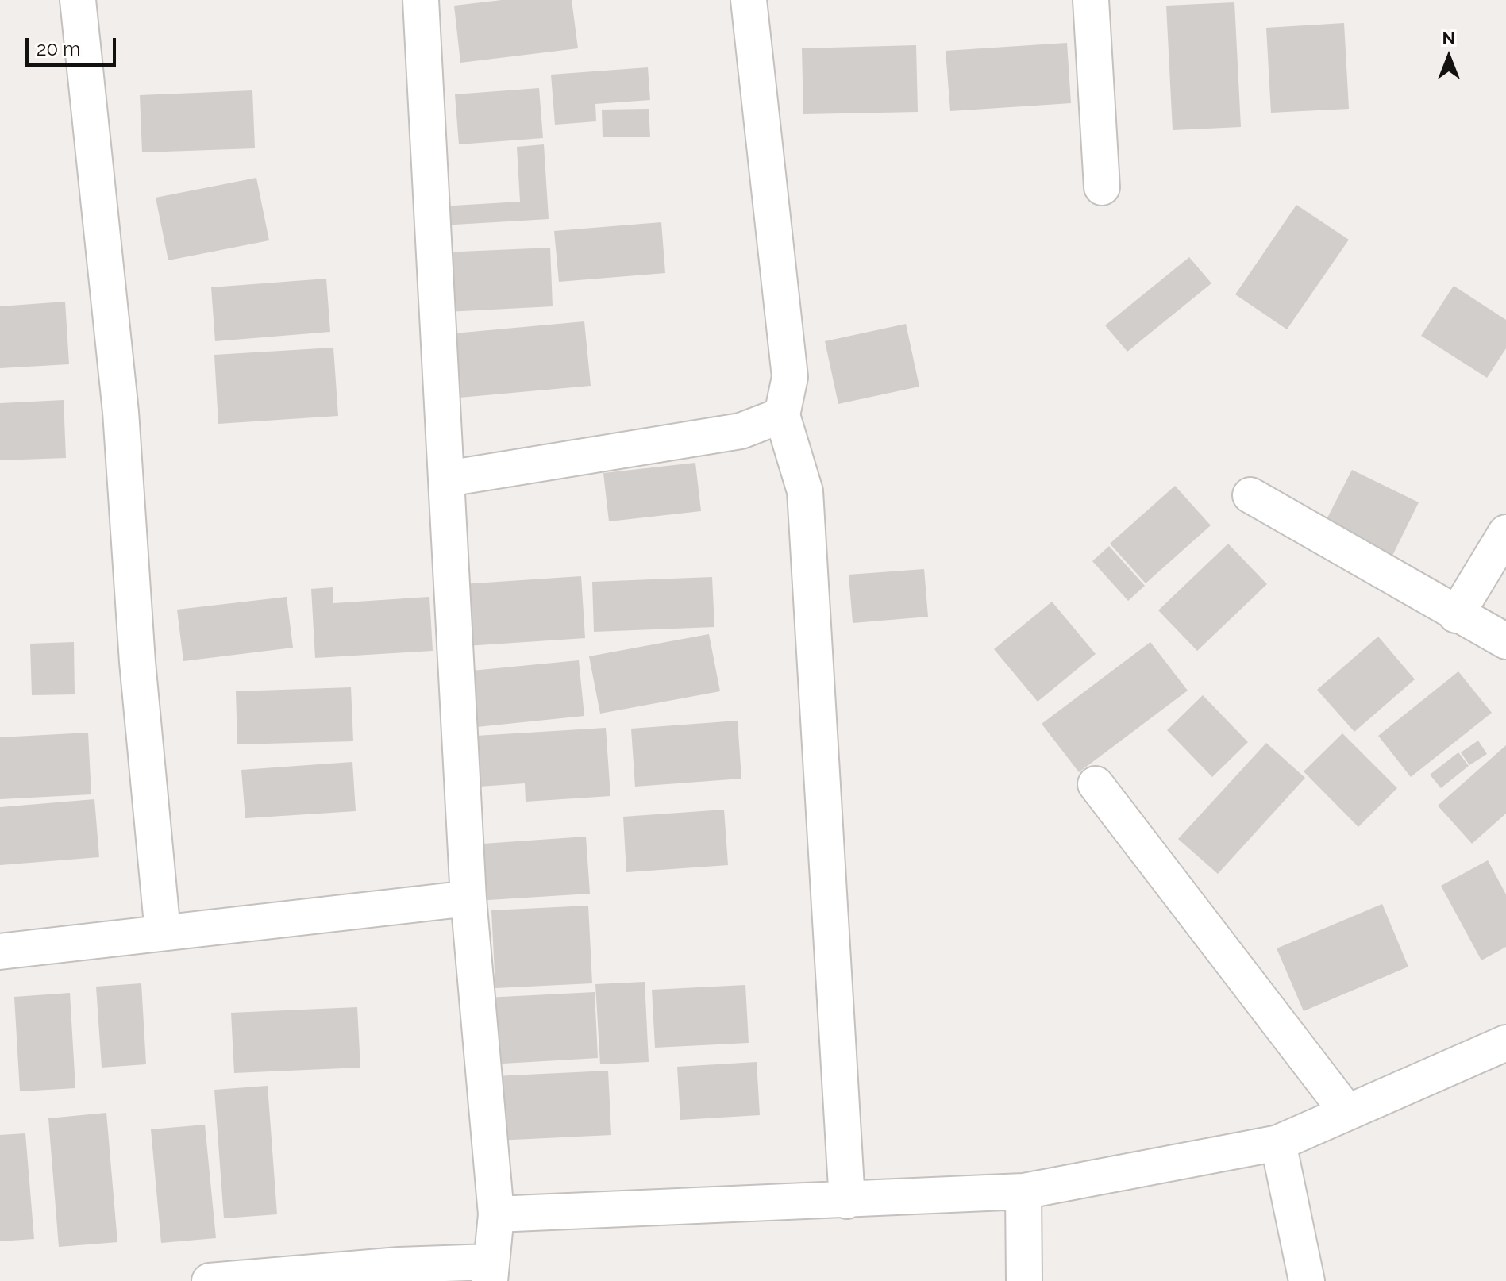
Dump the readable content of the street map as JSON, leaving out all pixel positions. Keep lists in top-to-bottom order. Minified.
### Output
{"scale_bar":"20 m","north":"top"}
